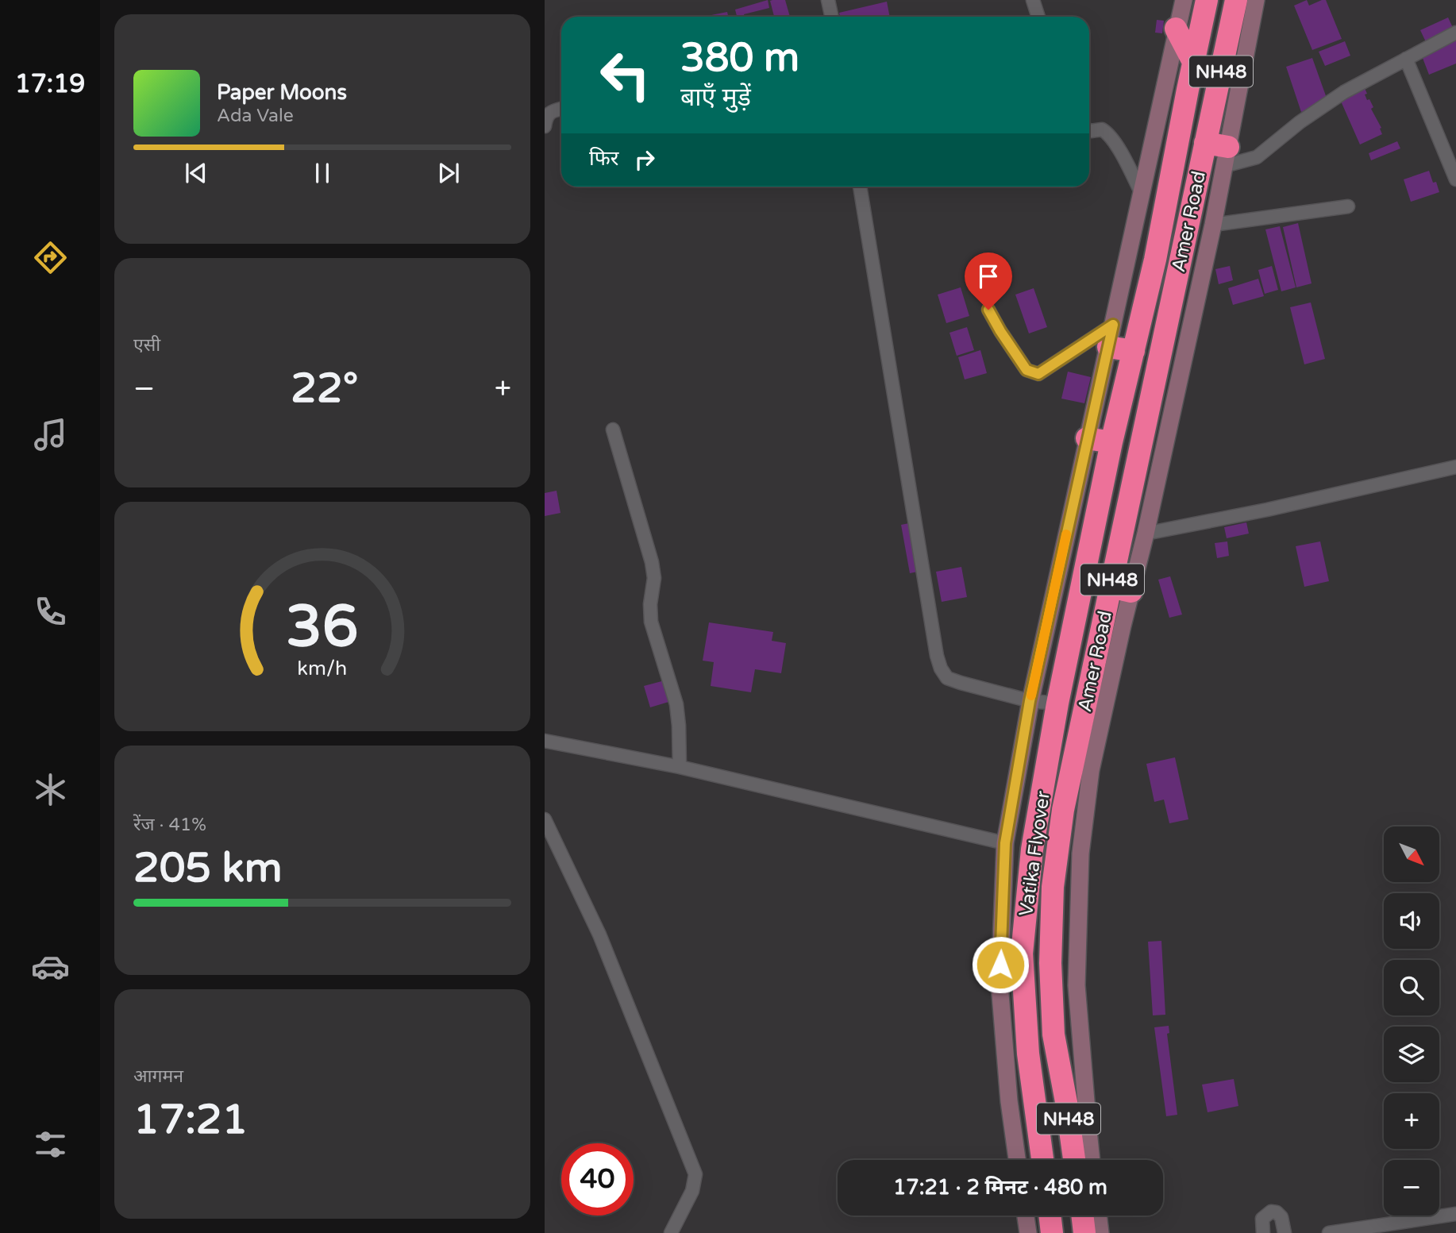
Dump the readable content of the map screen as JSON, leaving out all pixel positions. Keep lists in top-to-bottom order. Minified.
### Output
{"streets":{"highway":["NH48","Amer Road","Vatika Flyover"]},"crossings":[["NH48","Amer Road"],["NH48","Vatika Flyover"]],"north":"bottom right","page":{"tabs":"17:19","turn":["380 m","बाएँ मुड़ें"],"song":["Paper Moons","Ada Vale"],"then":"फिर","tile":["एसी",["रेंज · 41%","205 km"],["आगमन","17:21"]],"heat":["−","22°","+"],"map_buttons":["+","−"],"limit":"40","trip":"17:21 · 2 मिनट · 480 m","gauge":["36","km/h"]}}
